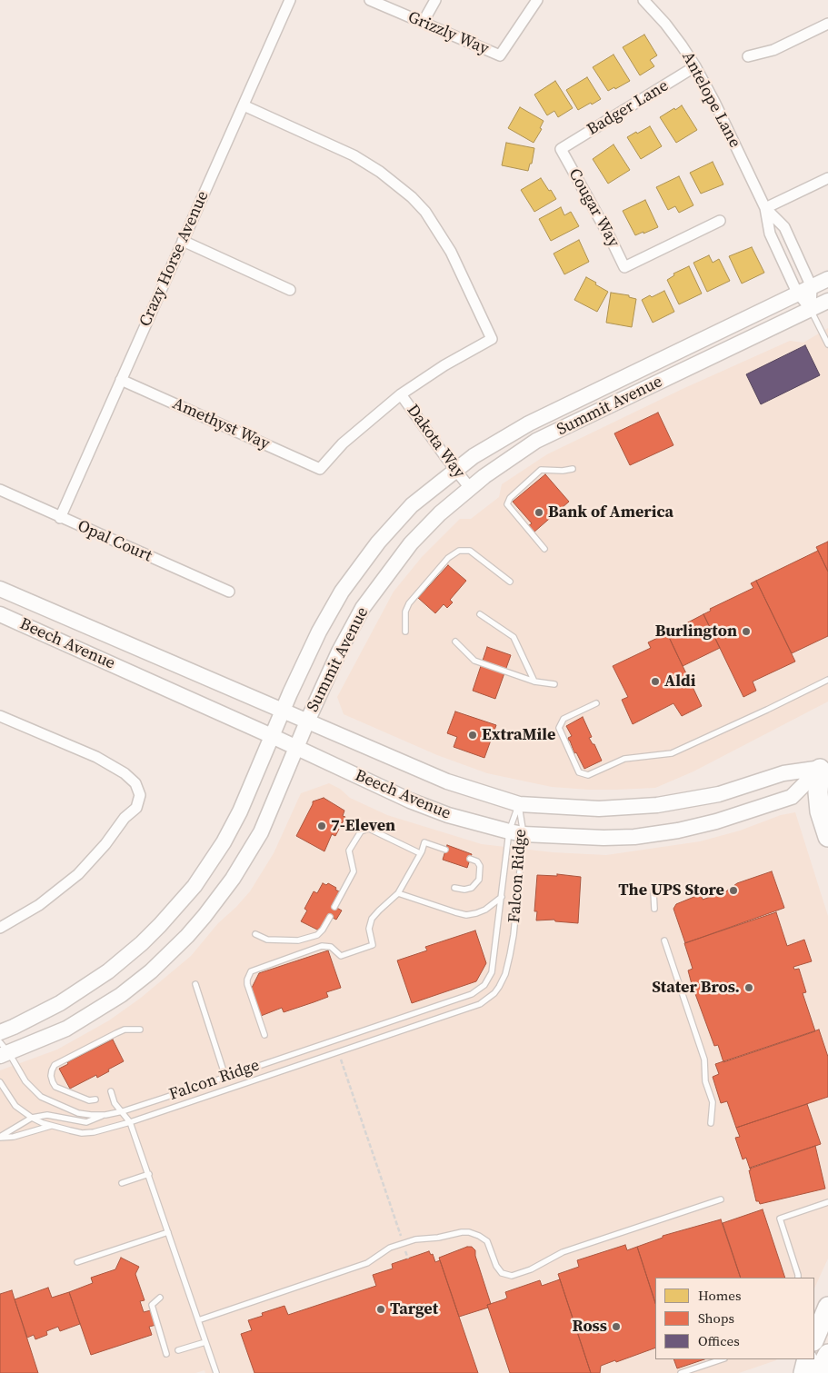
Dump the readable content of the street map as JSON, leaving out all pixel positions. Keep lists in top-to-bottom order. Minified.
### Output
{"streets":{"main road":["Summit Avenue","Beech Avenue"],"street":["Grizzly Way","Antelope Lane","Badger Lane","Cougar Way","Crazy Horse Avenue","Amethyst Way","Dakota Way","Opal Court"],"lane":["Falcon Ridge"]},"crossings":[["Antelope Lane","Badger Lane"],["Antelope Lane","Summit Avenue"],["Badger Lane","Cougar Way"],["Crazy Horse Avenue","Amethyst Way"],["Crazy Horse Avenue","Opal Court"],["Summit Avenue","Dakota Way"],["Summit Avenue","Beech Avenue"],["Summit Avenue","Falcon Ridge"],["Amethyst Way","Dakota Way"],["Beech Avenue","Falcon Ridge"]],"places":["Bank of America","Burlington","Aldi","ExtraMile","7-Eleven","The UPS Store","Stater Bros.","Target","Ross"],"legend":["Homes","Shops","Offices"]}
